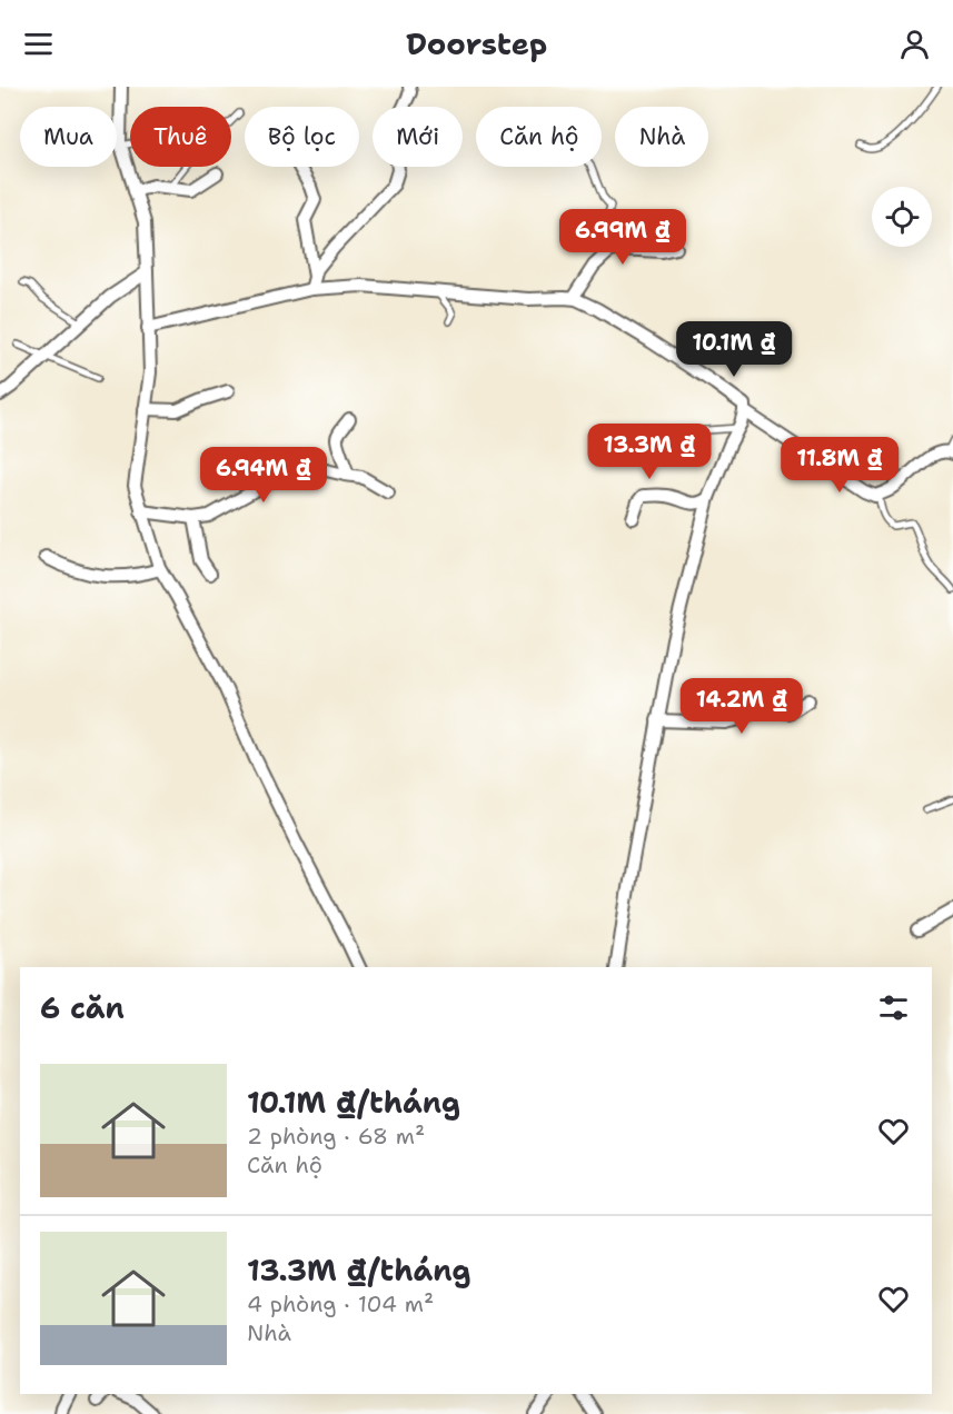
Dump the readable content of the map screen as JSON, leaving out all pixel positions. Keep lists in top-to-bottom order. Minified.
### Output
{"page":{"header":"Doorstep","chip":["Mua","Thuê","Bộ lọc","Mới","Căn hộ","Nhà"],"price":["6.99M ₫","10.1M ₫","13.3M ₫","11.8M ₫","6.94M ₫","14.2M ₫"],"heading":"6 căn","list":[{"name":"10.1M ₫/tháng","note":"2 phòng · 68 m² · Căn hộ"},{"name":"13.3M ₫/tháng","note":"4 phòng · 104 m² · Nhà"}]}}
